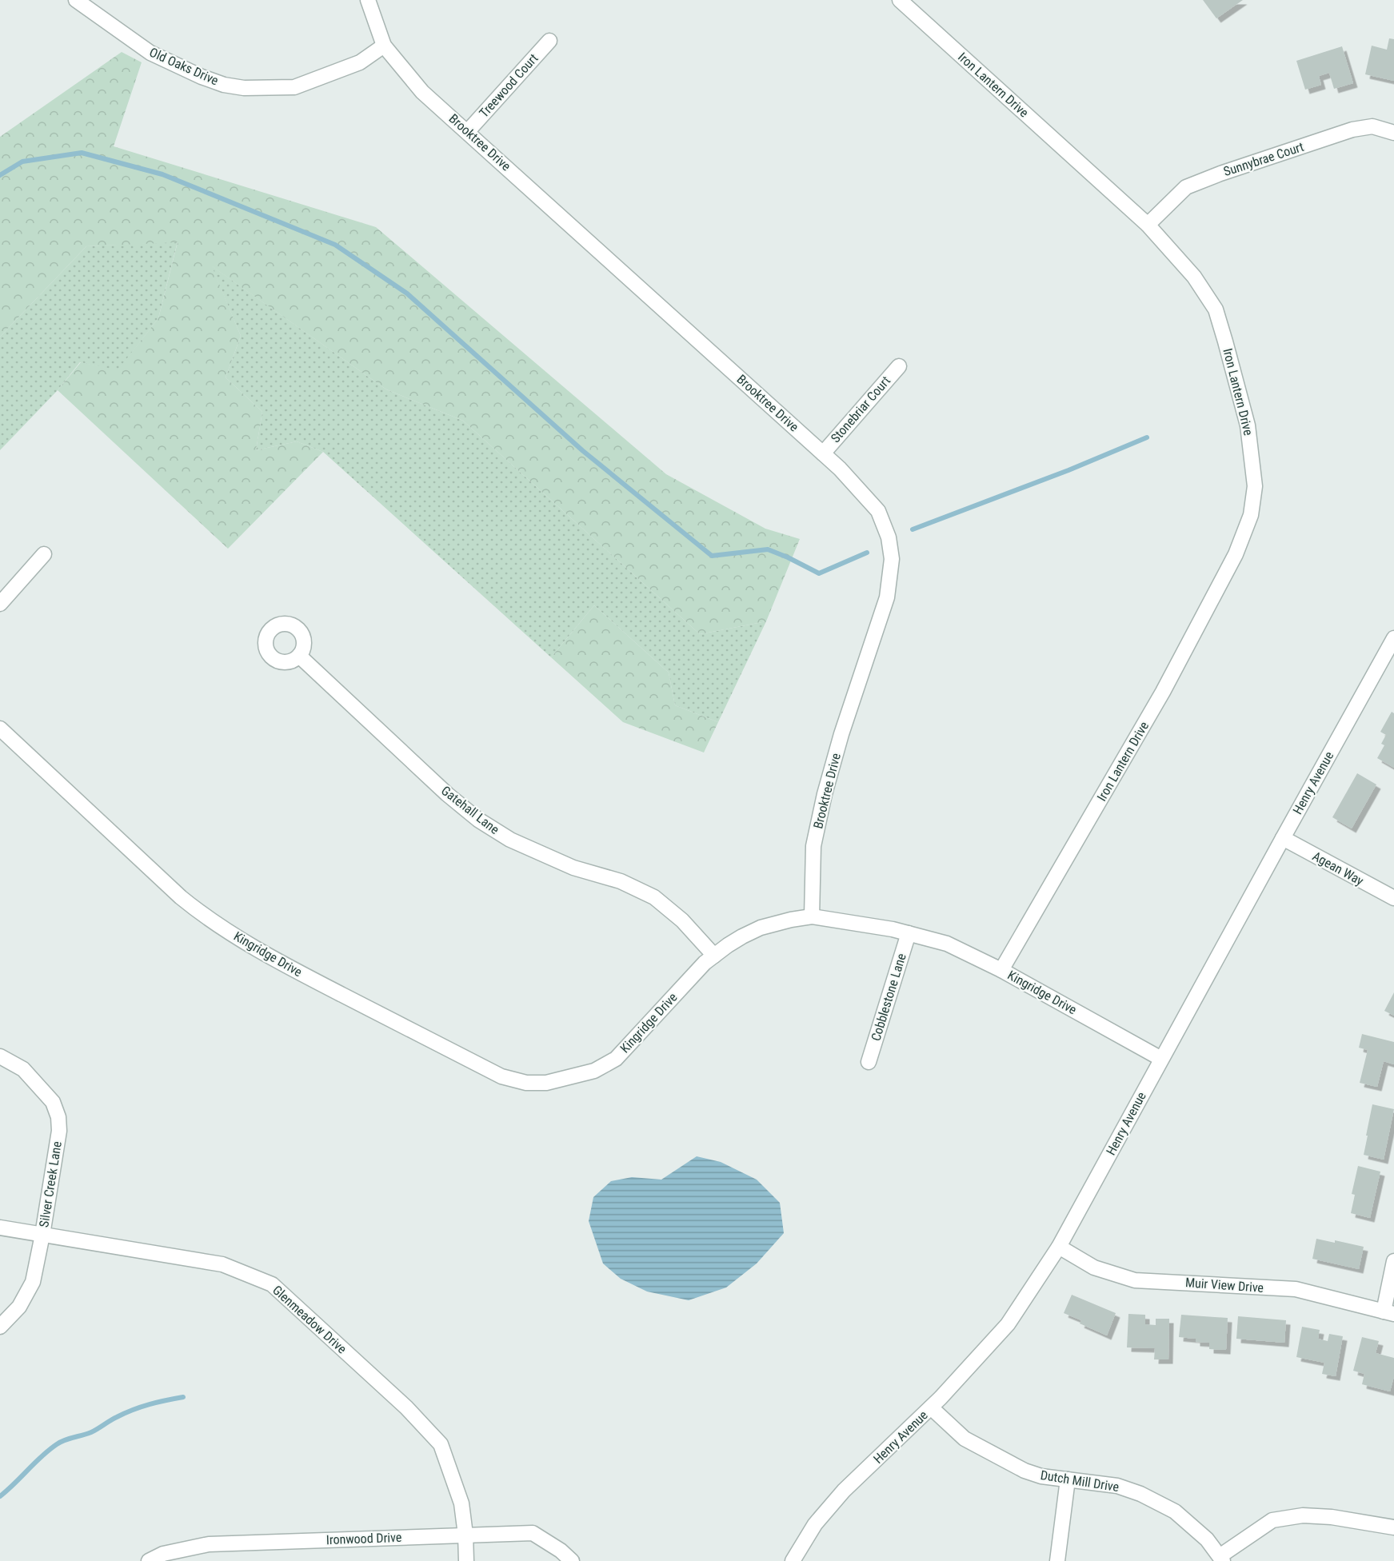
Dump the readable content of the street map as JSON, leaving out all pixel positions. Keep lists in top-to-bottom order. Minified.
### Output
{"streets":{"street":["Old Oaks Drive","Iron Lantern Drive","Treewood Court","Brooktree Drive","Sunnybrae Court","Stonebriar Court","Henry Avenue","Gatehall Lane","Agean Way","Kingridge Drive","Cobblestone Lane","Silver Creek Lane","Muir View Drive","Glenmeadow Drive","Dutch Mill Drive","Ironwood Drive"]},"crossings":[["Old Oaks Drive","Brooktree Drive"],["Iron Lantern Drive","Sunnybrae Court"],["Iron Lantern Drive","Kingridge Drive"],["Treewood Court","Brooktree Drive"],["Brooktree Drive","Stonebriar Court"],["Brooktree Drive","Kingridge Drive"],["Henry Avenue","Agean Way"],["Henry Avenue","Kingridge Drive"],["Henry Avenue","Muir View Drive"],["Henry Avenue","Dutch Mill Drive"],["Gatehall Lane","Kingridge Drive"],["Kingridge Drive","Cobblestone Lane"],["Silver Creek Lane","Glenmeadow Drive"],["Glenmeadow Drive","Ironwood Drive"]]}
